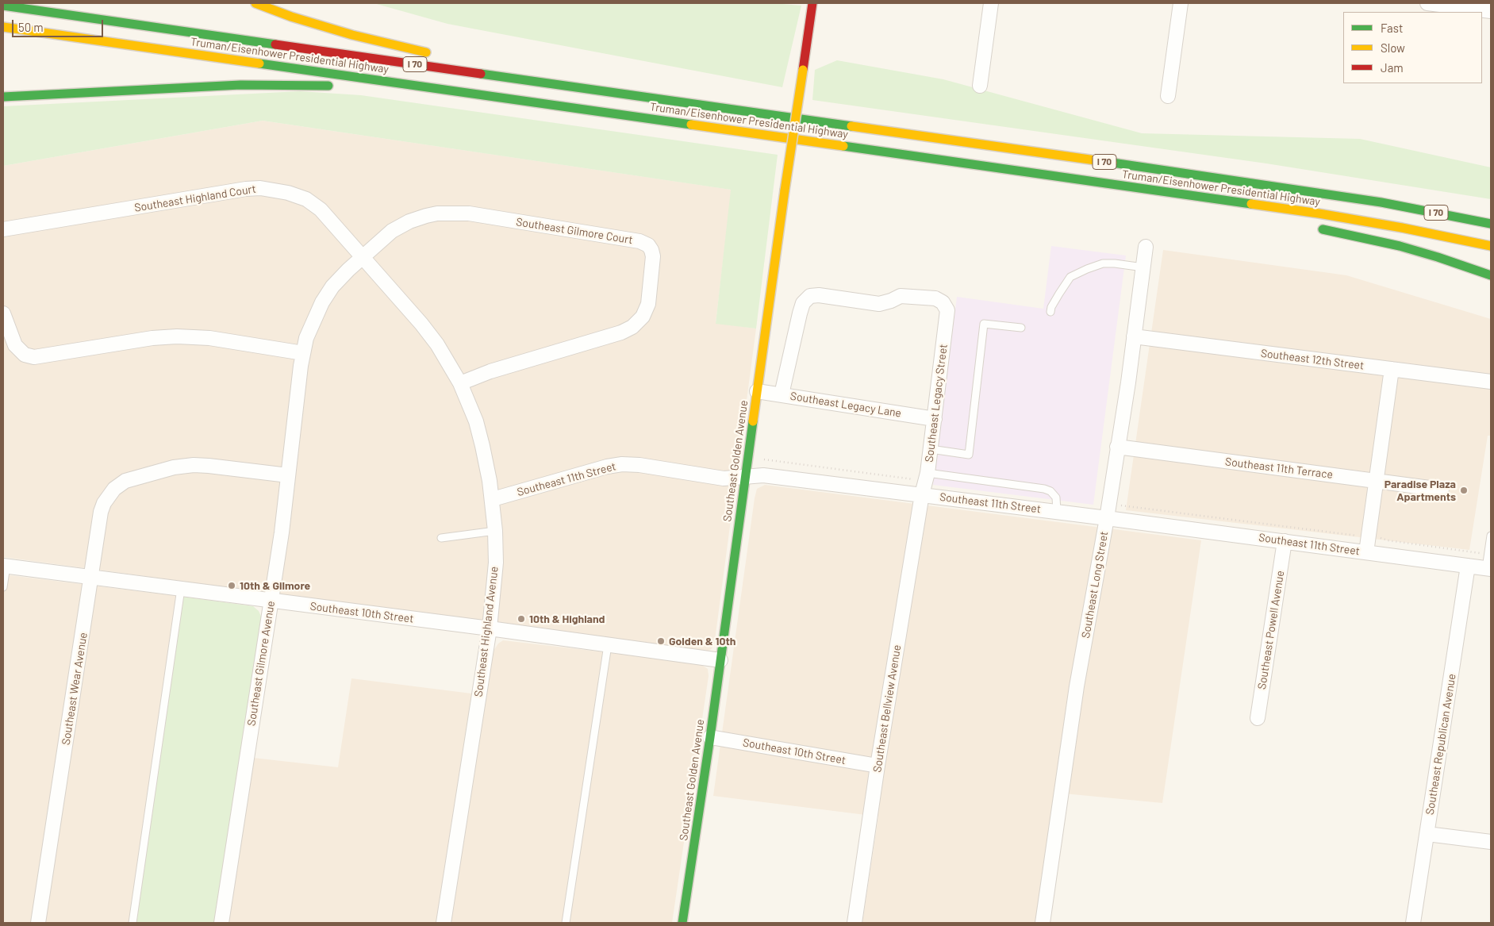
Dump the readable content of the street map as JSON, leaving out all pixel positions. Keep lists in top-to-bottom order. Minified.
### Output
{"streets":{"main road":["Truman/Eisenhower Presidential Highway","I 70","Southeast Golden Avenue"],"street":["Southeast Highland Court","Southeast Gilmore Court","Southeast 12th Street","Southeast Legacy Street","Southeast Legacy Lane","Southeast 11th Terrace","Southeast 11th Street","Southeast Long Street","Southeast 10th Street","Southeast Powell Avenue","Southeast Highland Avenue","Southeast Gilmore Avenue","Southeast Wear Avenue","Southeast Bellview Avenue","Southeast Republican Avenue"]},"crossings":[["Southeast Highland Court","Southeast Gilmore Court"],["Southeast Highland Court","Southeast Highland Avenue"],["Southeast Highland Court","Southeast Gilmore Avenue"],["Southeast Gilmore Court","Southeast Highland Avenue"],["Southeast Gilmore Court","Southeast Gilmore Avenue"],["Southeast 12th Street","Southeast Long Street"],["Southeast Legacy Street","Southeast Legacy Lane"],["Southeast Legacy Street","Southeast 11th Street"],["Southeast Legacy Street","Southeast Bellview Avenue"],["Southeast Legacy Lane","Southeast Golden Avenue"],["Southeast Golden Avenue","Southeast 11th Street"],["Southeast Golden Avenue","Southeast 10th Street"],["Southeast 11th Terrace","Southeast Long Street"],["Southeast 11th Street","Southeast Long Street"],["Southeast 11th Street","Southeast Powell Avenue"],["Southeast 11th Street","Southeast Highland Avenue"],["Southeast 11th Street","Southeast Bellview Avenue"],["Southeast 11th Street","Southeast Republican Avenue"],["Southeast 10th Street","Southeast Highland Avenue"],["Southeast 10th Street","Southeast Gilmore Avenue"],["Southeast 10th Street","Southeast Wear Avenue"],["Southeast 10th Street","Southeast Bellview Avenue"],["Southeast Highland Avenue","Southeast Gilmore Avenue"],["Southeast Gilmore Avenue","Southeast Wear Avenue"]],"places":["Paradise Plaza Apartments","10th & Gilmore","10th & Highland","Golden & 10th"],"legend":["Fast","Slow","Jam"],"scale_bar":"50 m"}
